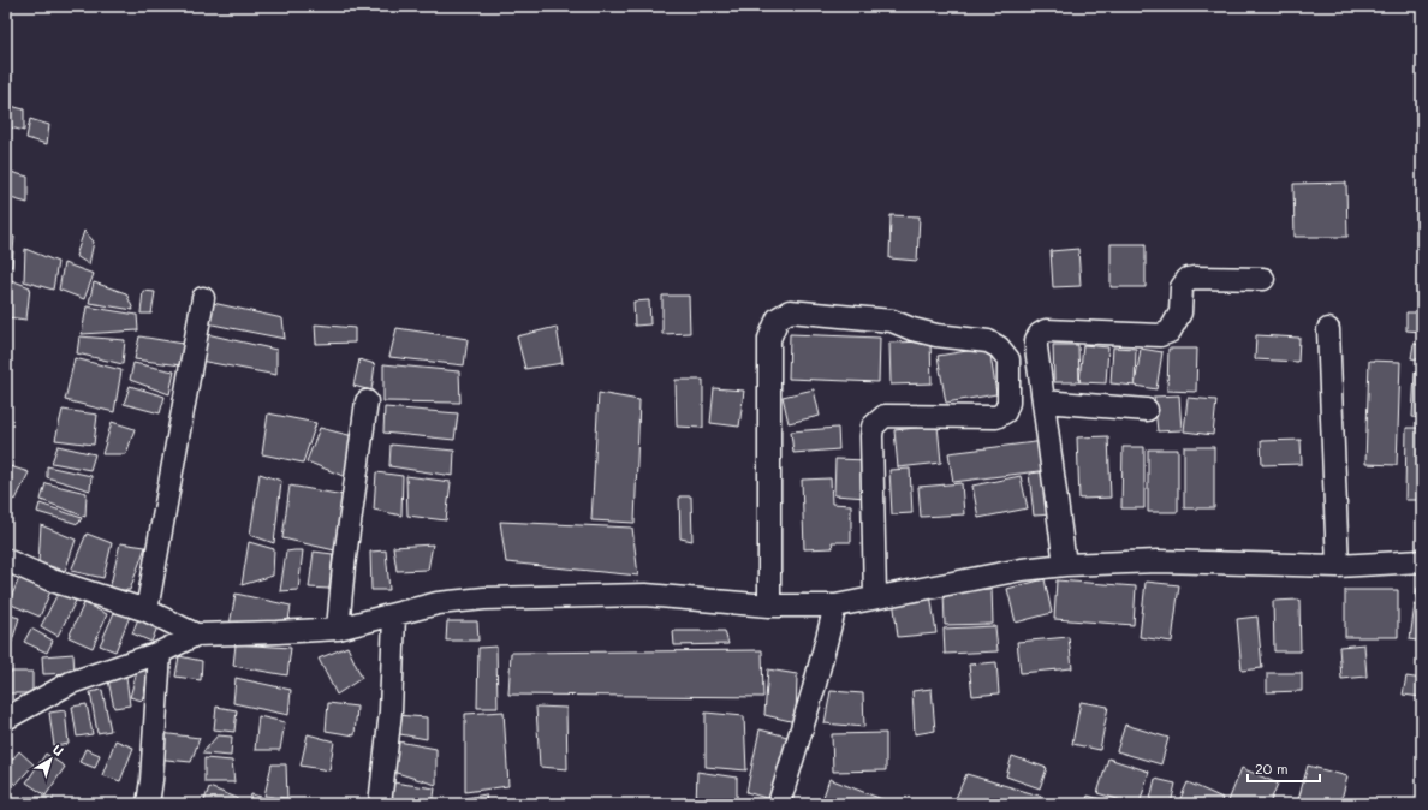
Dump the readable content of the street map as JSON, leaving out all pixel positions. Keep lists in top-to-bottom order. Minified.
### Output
{"scale_bar":"20 m","north":"top right"}
